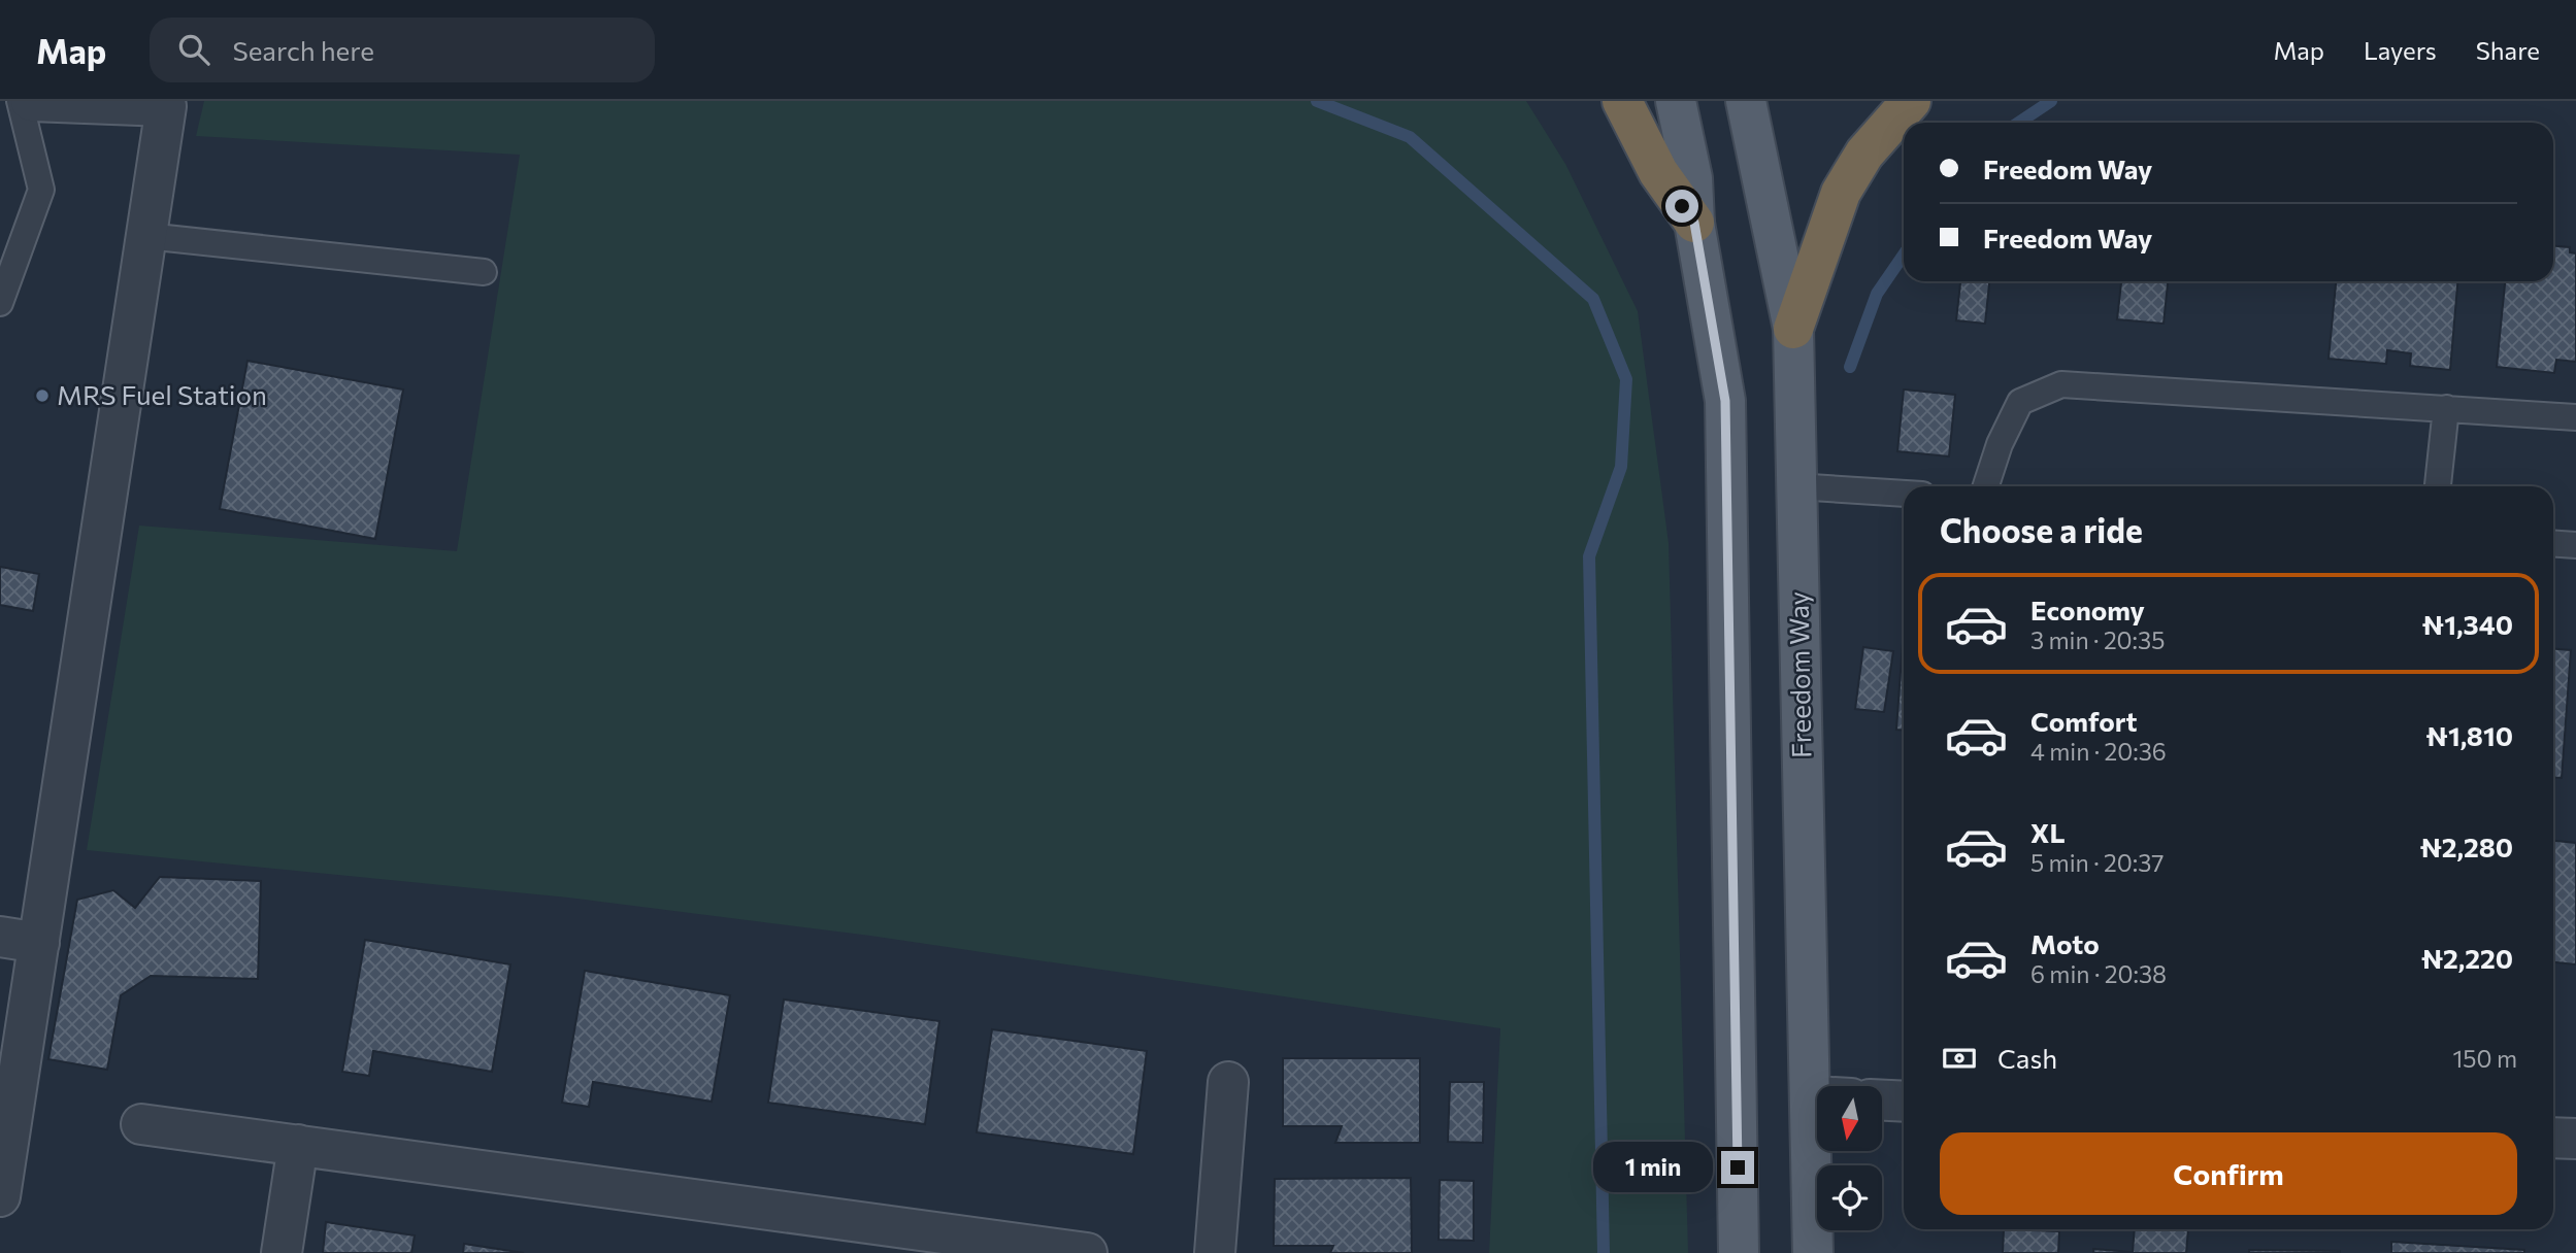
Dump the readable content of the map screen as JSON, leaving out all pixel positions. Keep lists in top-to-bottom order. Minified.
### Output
{"streets":{"main road":["Freedom Way"]},"places":["MRS Fuel Station"],"north":"bottom","page":{"header":"Map","search":"Search here","nav":["Map","Layers","Share"],"banner":["Freedom Way","Freedom Way"],"heading":"Choose a ride","list":[{"name":"Economy","note":"3 min · 20:35","value":"₦1,340"},{"name":"Comfort","note":"4 min · 20:36","value":"₦1,810"},{"name":"XL","note":"5 min · 20:37","value":"₦2,280"},{"name":"Moto","note":"6 min · 20:38","value":"₦2,220"}],"pay":["Cash","150 m"],"buttons":"Confirm","bubble":"1 min"}}
